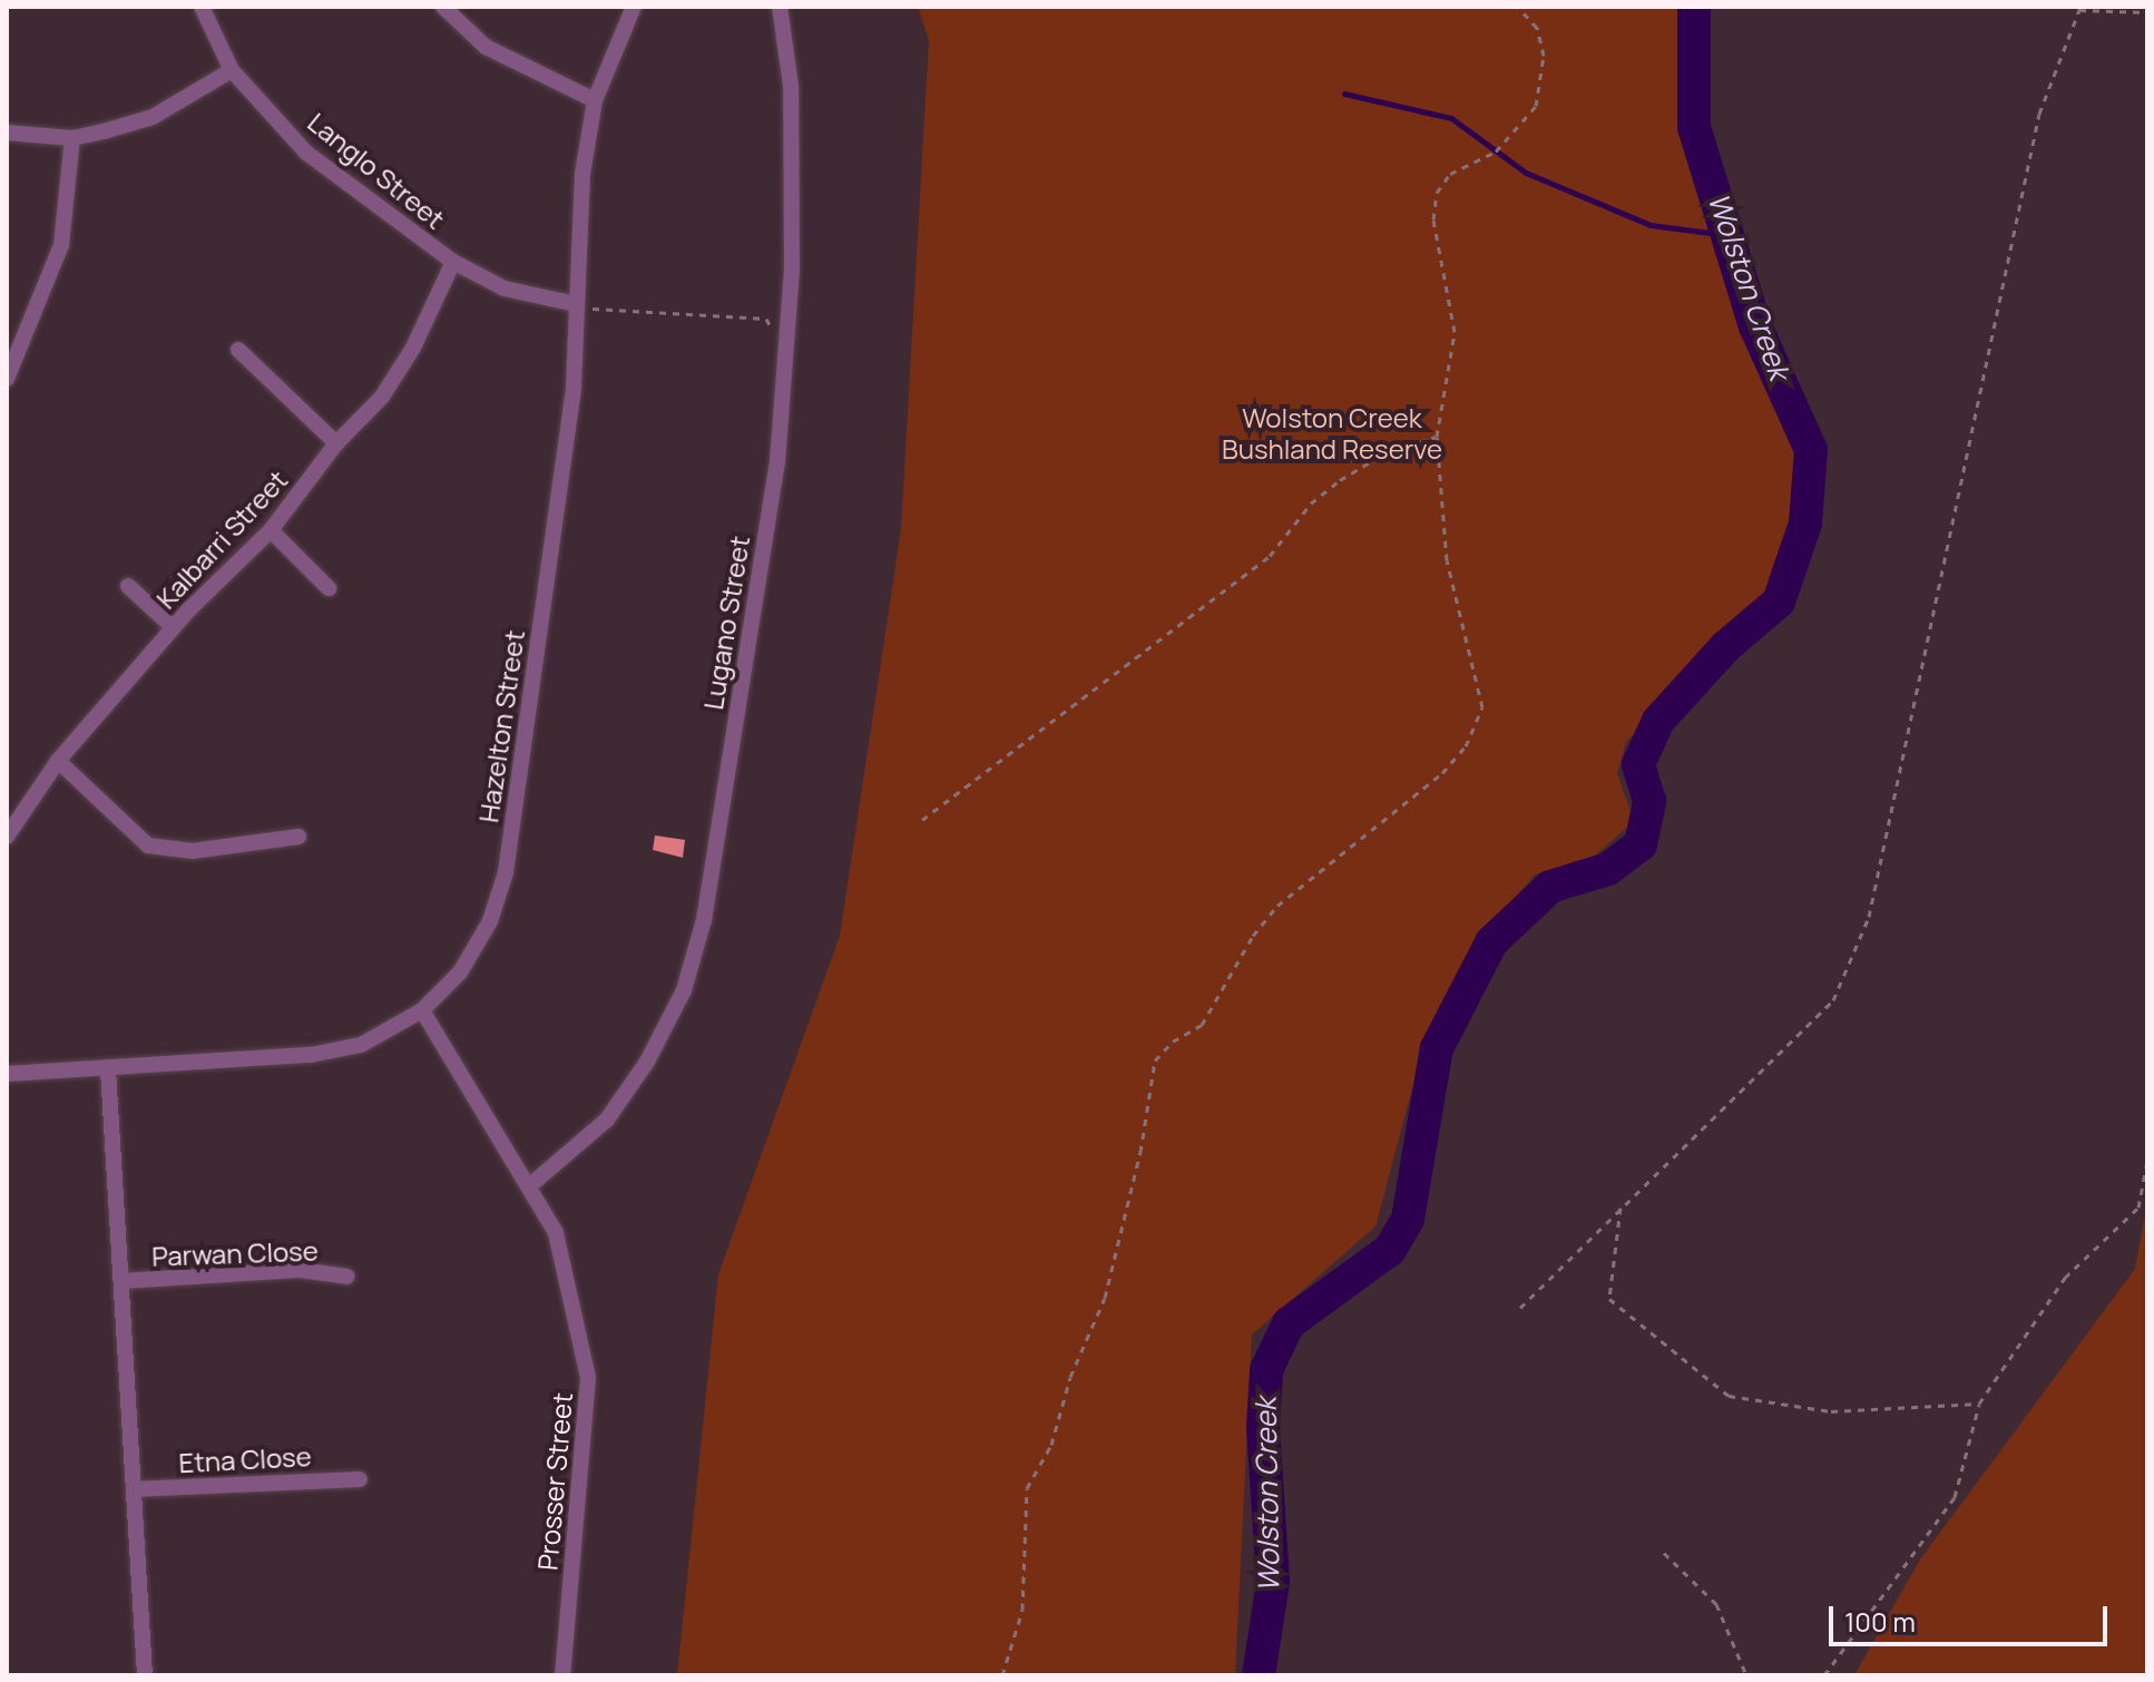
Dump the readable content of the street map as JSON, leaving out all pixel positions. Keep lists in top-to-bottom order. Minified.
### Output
{"streets":{"street":["Langlo Street","Kalbarri Street","Lugano Street","Hazelton Street","Parwan Close","Etna Close","Prosser Street"]},"crossings":[["Langlo Street","Kalbarri Street"],["Langlo Street","Hazelton Street"],["Lugano Street","Prosser Street"],["Hazelton Street","Prosser Street"]],"water":["Wolston Creek"],"parks":["Wolston Creek Bushland Reserve"],"scale_bar":"100 m"}
